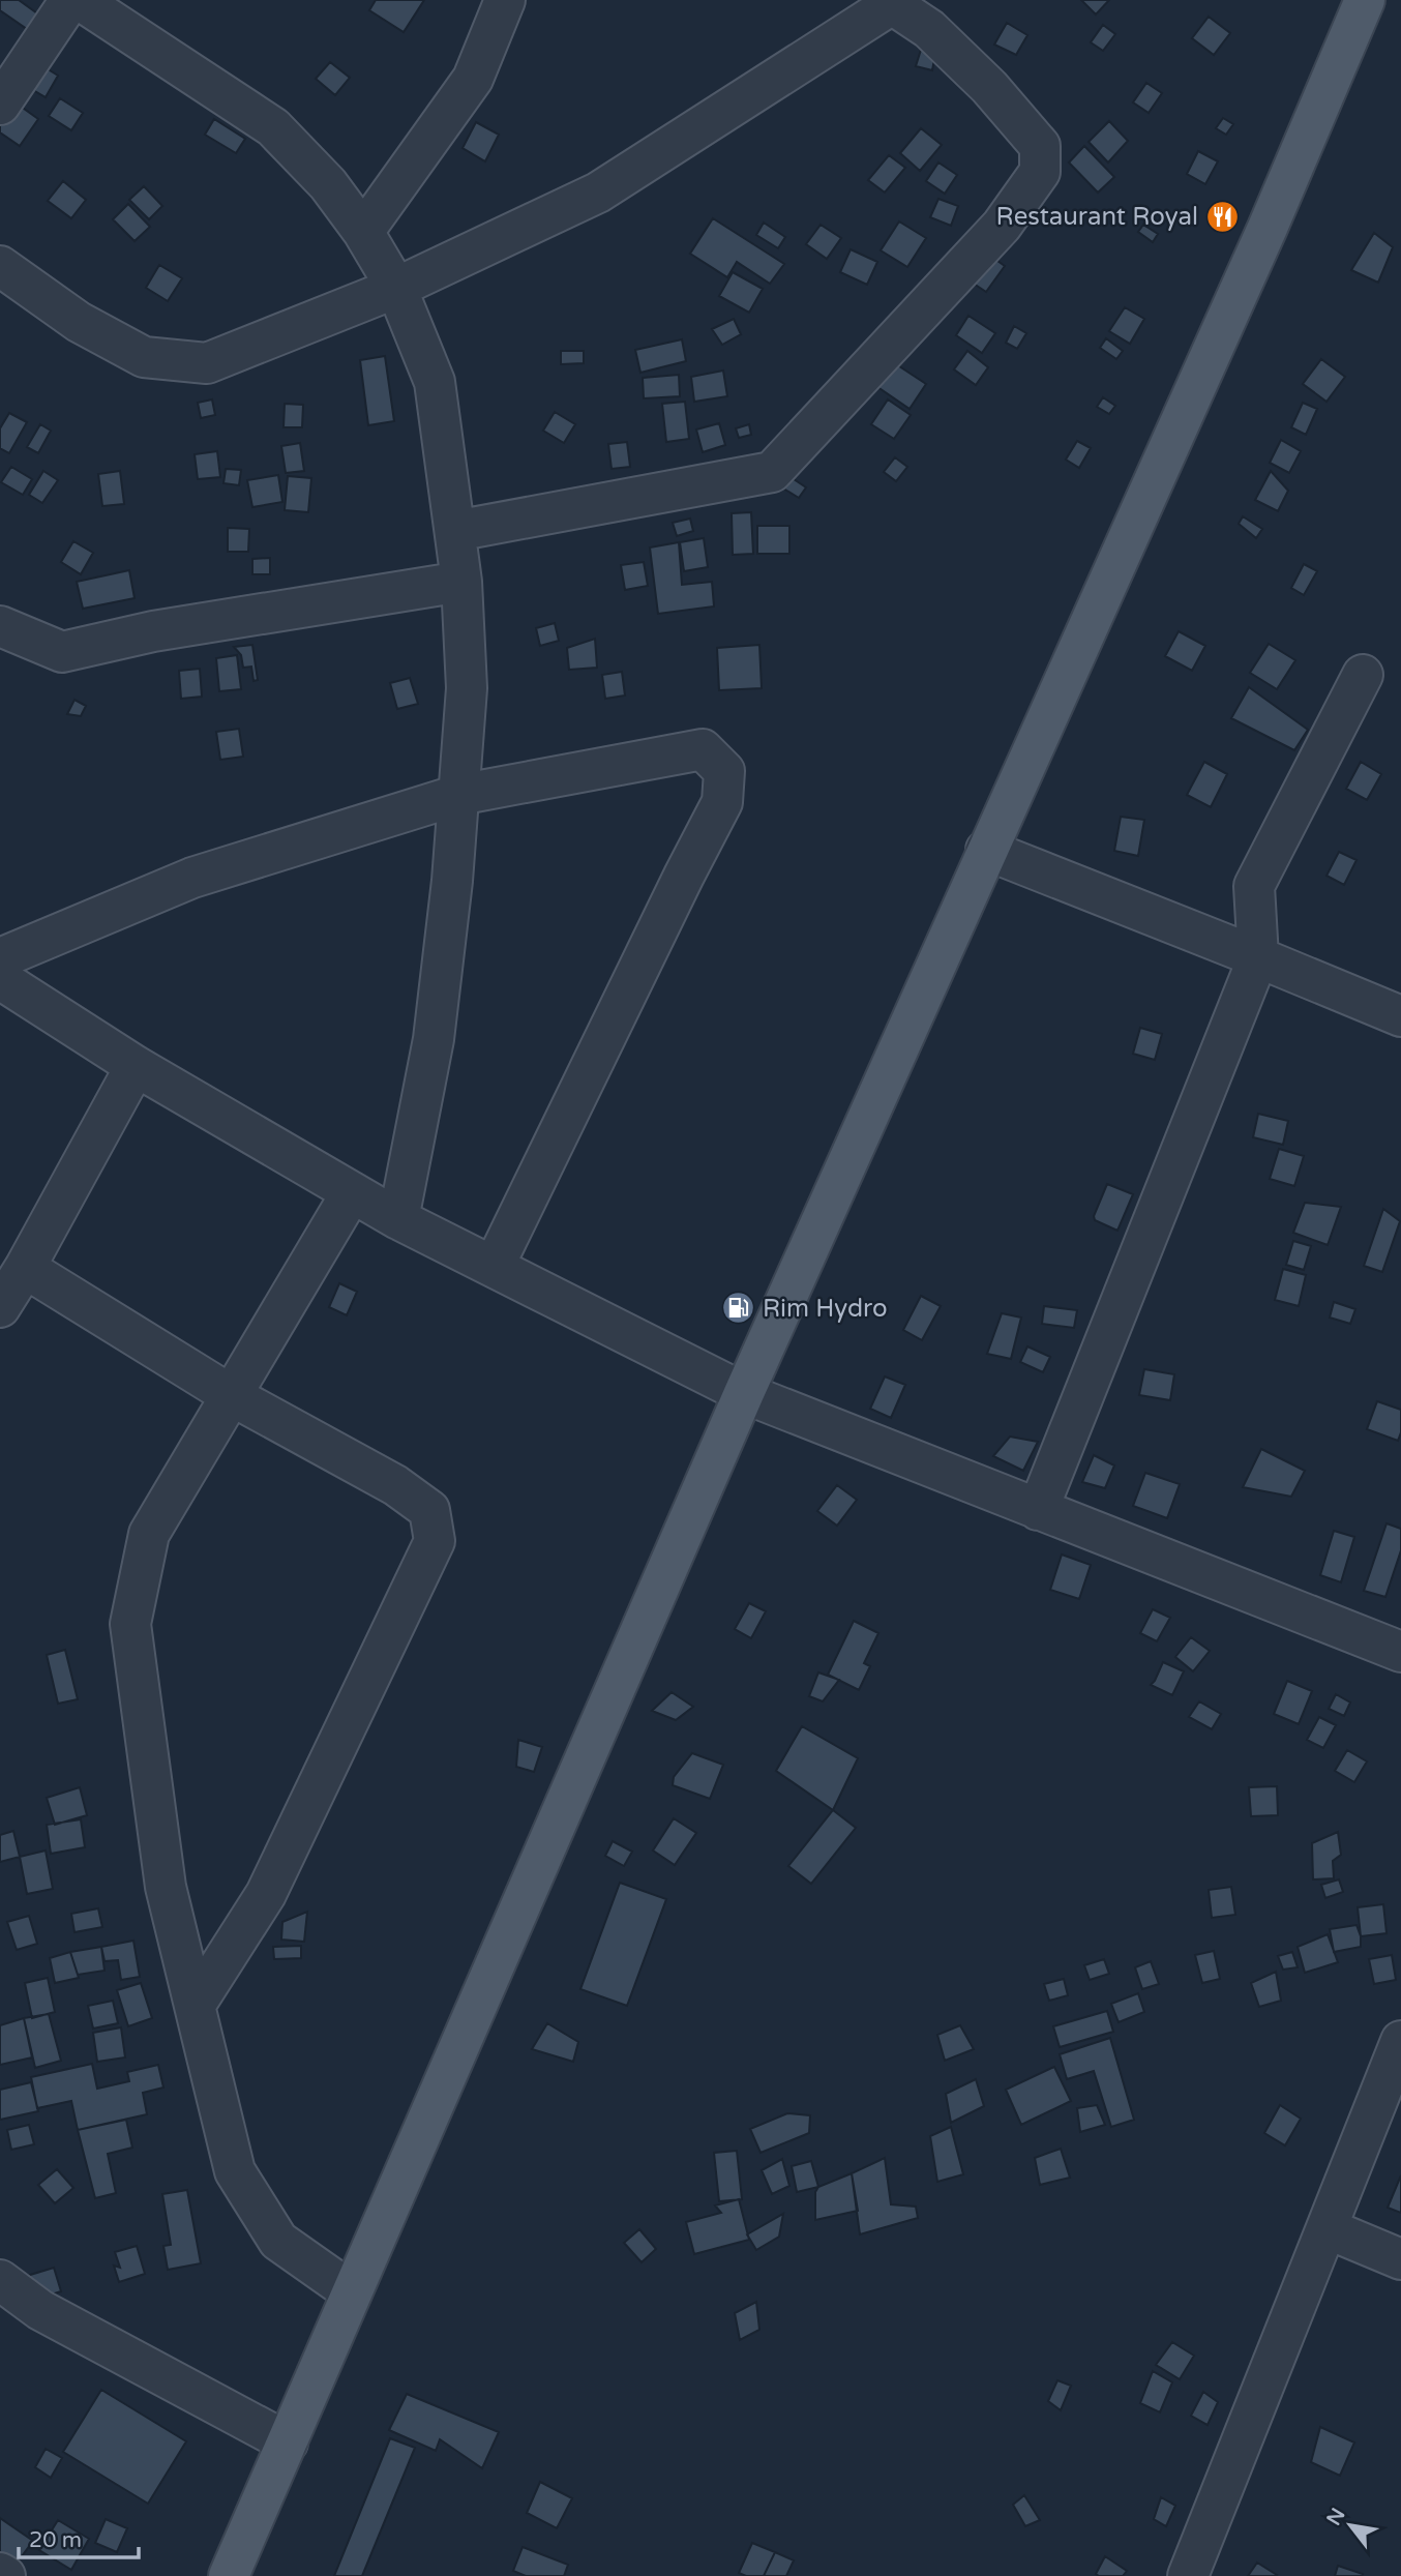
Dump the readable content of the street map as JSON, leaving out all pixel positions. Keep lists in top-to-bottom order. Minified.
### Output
{"places":{"restaurant":["Restaurant Royal"],"fuel station":["Rim Hydro"]},"scale_bar":"20 m","north":"top left"}
